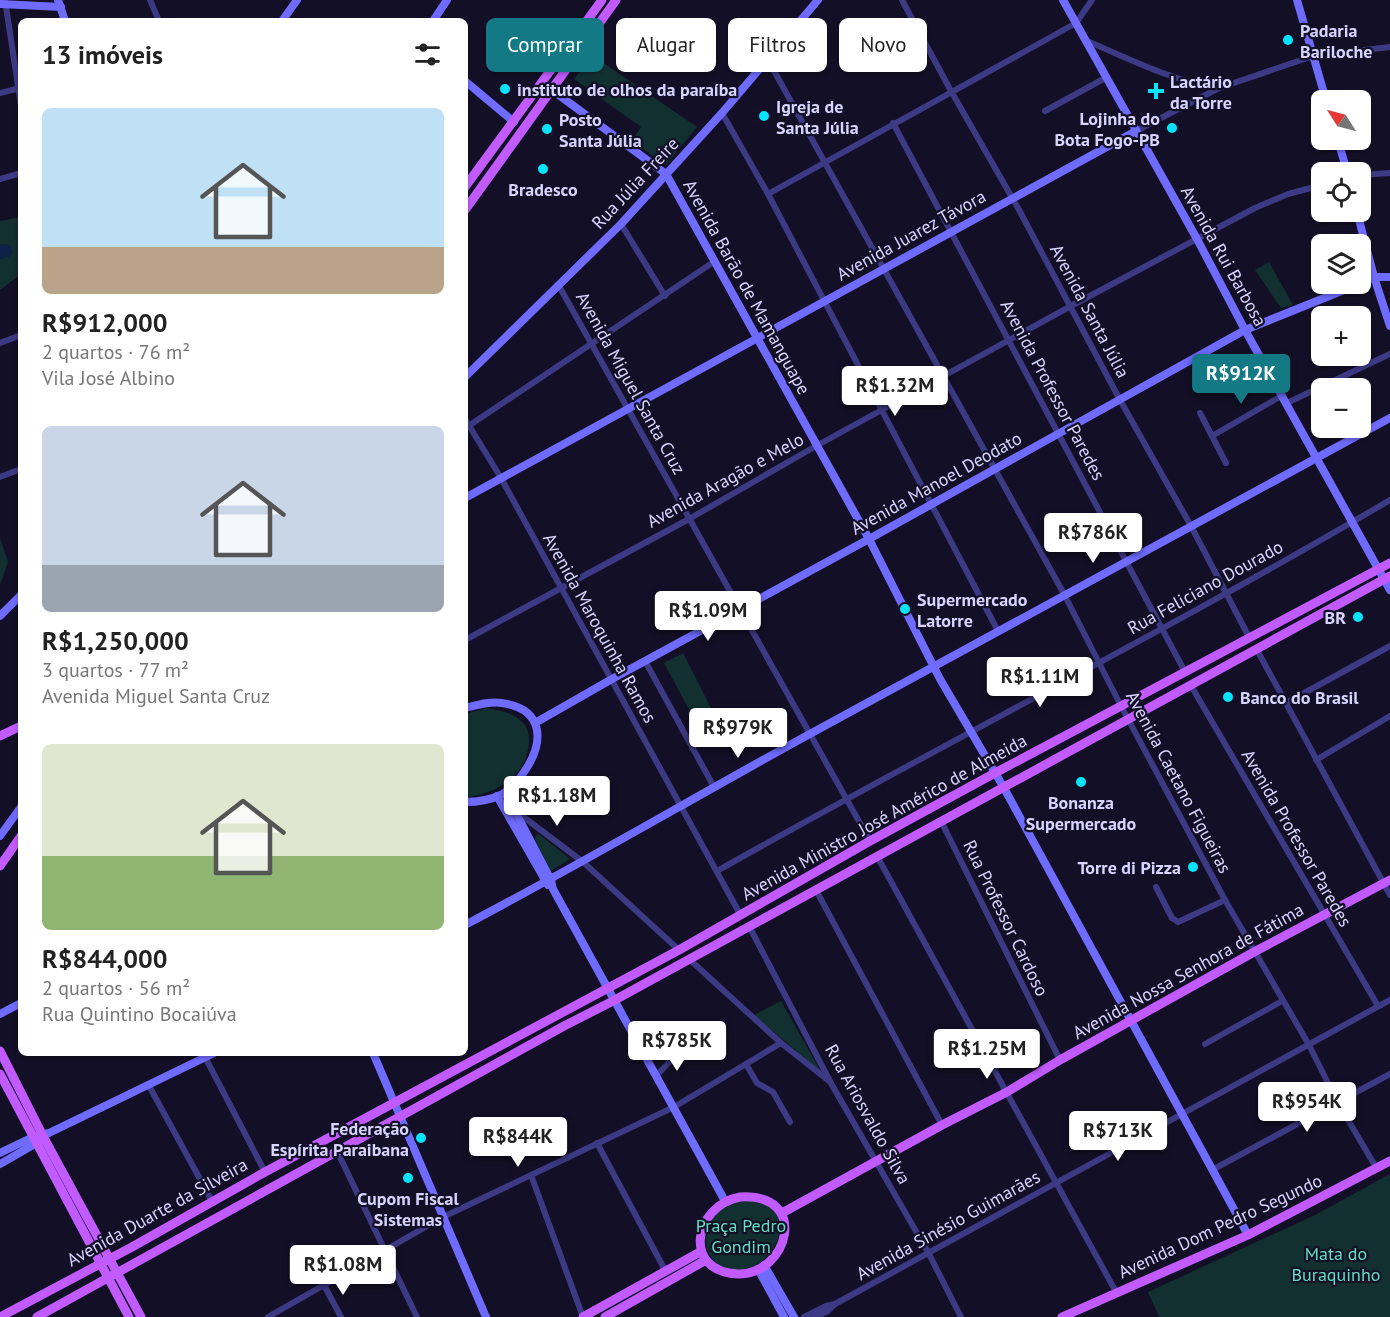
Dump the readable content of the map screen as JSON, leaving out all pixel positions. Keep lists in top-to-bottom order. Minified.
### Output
{"streets":{"main road":["Avenida Ministro José Américo de Almeida","Avenida Nossa Senhora de Fátima","Avenida Duarte da Silveira","Avenida Dom Pedro Segundo"],"street":["Rua Júlia Freire","Avenida Juarez Távora","Avenida Rui Barbosa","Avenida Barão de Mamanguape","Avenida Santa Júlia","Avenida Miguel Santa Cruz","Avenida Professor Paredes","Avenida Aragão e Melo","Avenida Manoel Deodato","Rua Feliciano Dourado","Avenida Maroquinha Ramos","Avenida Caetano Figueiras","Rua Professor Cardoso","Rua Ariosvaldo Silva","Avenida Sinésio Guimarães"]},"crossings":[["Rua Júlia Freire","Avenida Barão de Mamanguape"],["Rua Júlia Freire","Avenida Miguel Santa Cruz"],["Avenida Juarez Távora","Avenida Rui Barbosa"],["Avenida Juarez Távora","Avenida Barão de Mamanguape"],["Avenida Juarez Távora","Avenida Santa Júlia"],["Avenida Juarez Távora","Avenida Miguel Santa Cruz"],["Avenida Juarez Távora","Avenida Professor Paredes"],["Avenida Juarez Távora","Avenida Maroquinha Ramos"],["Avenida Juarez Távora","Avenida Caetano Figueiras"],["Avenida Rui Barbosa","Avenida Aragão e Melo"],["Avenida Rui Barbosa","Avenida Manoel Deodato"],["Avenida Rui Barbosa","Rua Feliciano Dourado"],["Avenida Rui Barbosa","Avenida Ministro José Américo de Almeida"],["Avenida Barão de Mamanguape","Avenida Aragão e Melo"],["Avenida Barão de Mamanguape","Avenida Manoel Deodato"],["Avenida Barão de Mamanguape","Rua Feliciano Dourado"],["Avenida Barão de Mamanguape","Avenida Ministro José Américo de Almeida"],["Avenida Barão de Mamanguape","Avenida Nossa Senhora de Fátima"],["Avenida Barão de Mamanguape","Avenida Sinésio Guimarães"],["Avenida Barão de Mamanguape","Avenida Dom Pedro Segundo"],["Avenida Santa Júlia","Avenida Aragão e Melo"],["Avenida Santa Júlia","Avenida Manoel Deodato"],["Avenida Santa Júlia","Rua Feliciano Dourado"],["Avenida Santa Júlia","Avenida Ministro José Américo de Almeida"],["Avenida Miguel Santa Cruz","Avenida Aragão e Melo"],["Avenida Miguel Santa Cruz","Avenida Manoel Deodato"],["Avenida Miguel Santa Cruz","Rua Feliciano Dourado"],["Avenida Miguel Santa Cruz","Avenida Ministro José Américo de Almeida"],["Avenida Professor Paredes","Avenida Aragão e Melo"],["Avenida Professor Paredes","Avenida Manoel Deodato"],["Avenida Professor Paredes","Rua Feliciano Dourado"],["Avenida Professor Paredes","Avenida Ministro José Américo de Almeida"],["Avenida Professor Paredes","Avenida Nossa Senhora de Fátima"],["Avenida Professor Paredes","Avenida Sinésio Guimarães"],["Avenida Aragão e Melo","Avenida Maroquinha Ramos"],["Avenida Aragão e Melo","Avenida Caetano Figueiras"],["Avenida Manoel Deodato","Avenida Maroquinha Ramos"],["Avenida Manoel Deodato","Avenida Caetano Figueiras"],["Rua Feliciano Dourado","Avenida Maroquinha Ramos"],["Rua Feliciano Dourado","Avenida Caetano Figueiras"],["Avenida Maroquinha Ramos","Avenida Ministro José Américo de Almeida"],["Avenida Caetano Figueiras","Avenida Ministro José Américo de Almeida"],["Avenida Caetano Figueiras","Avenida Nossa Senhora de Fátima"],["Avenida Caetano Figueiras","Avenida Sinésio Guimarães"],["Avenida Caetano Figueiras","Avenida Dom Pedro Segundo"],["Avenida Ministro José Américo de Almeida","Rua Professor Cardoso"],["Avenida Ministro José Américo de Almeida","Rua Ariosvaldo Silva"],["Avenida Ministro José Américo de Almeida","Avenida Duarte da Silveira"],["Rua Professor Cardoso","Avenida Nossa Senhora de Fátima"],["Avenida Nossa Senhora de Fátima","Rua Ariosvaldo Silva"],["Rua Ariosvaldo Silva","Avenida Sinésio Guimarães"]],"parks":["Praça Pedro Gondim","Mata do Buraquinho"],"places":{"other":["Padaria Bariloche","instituto de olhos da paraíba","Igreja de Santa Júlia","Lojinha do Bota Fogo-PB","Posto Santa Júlia","Bradesco","Supermercado Latorre","BR","Banco do Brasil","Bonanza Supermercado","Torre di Pizza","Federação Espírita Paraibana","Cupom Fiscal Sistemas"],"health":["Lactário da Torre"]},"north":"top left","page":{"chip":["Comprar","Alugar","Filtros","Novo"],"heading":"13 imóveis","map_buttons":["+","−"],"list":[{"name":"R$912,000","note":"2 quartos · 76 m² · Vila José Albino"},{"name":"R$1,250,000","note":"3 quartos · 77 m² · Avenida Miguel Santa Cruz"},{"name":"R$844,000","note":"2 quartos · 56 m² · Rua Quintino Bocaiúva"}],"price":["R$912K","R$1.32M","R$786K","R$1.09M","R$1.11M","R$979K","R$1.18M","R$785K","R$1.25M","R$954K","R$713K","R$844K","R$1.08M"]}}
